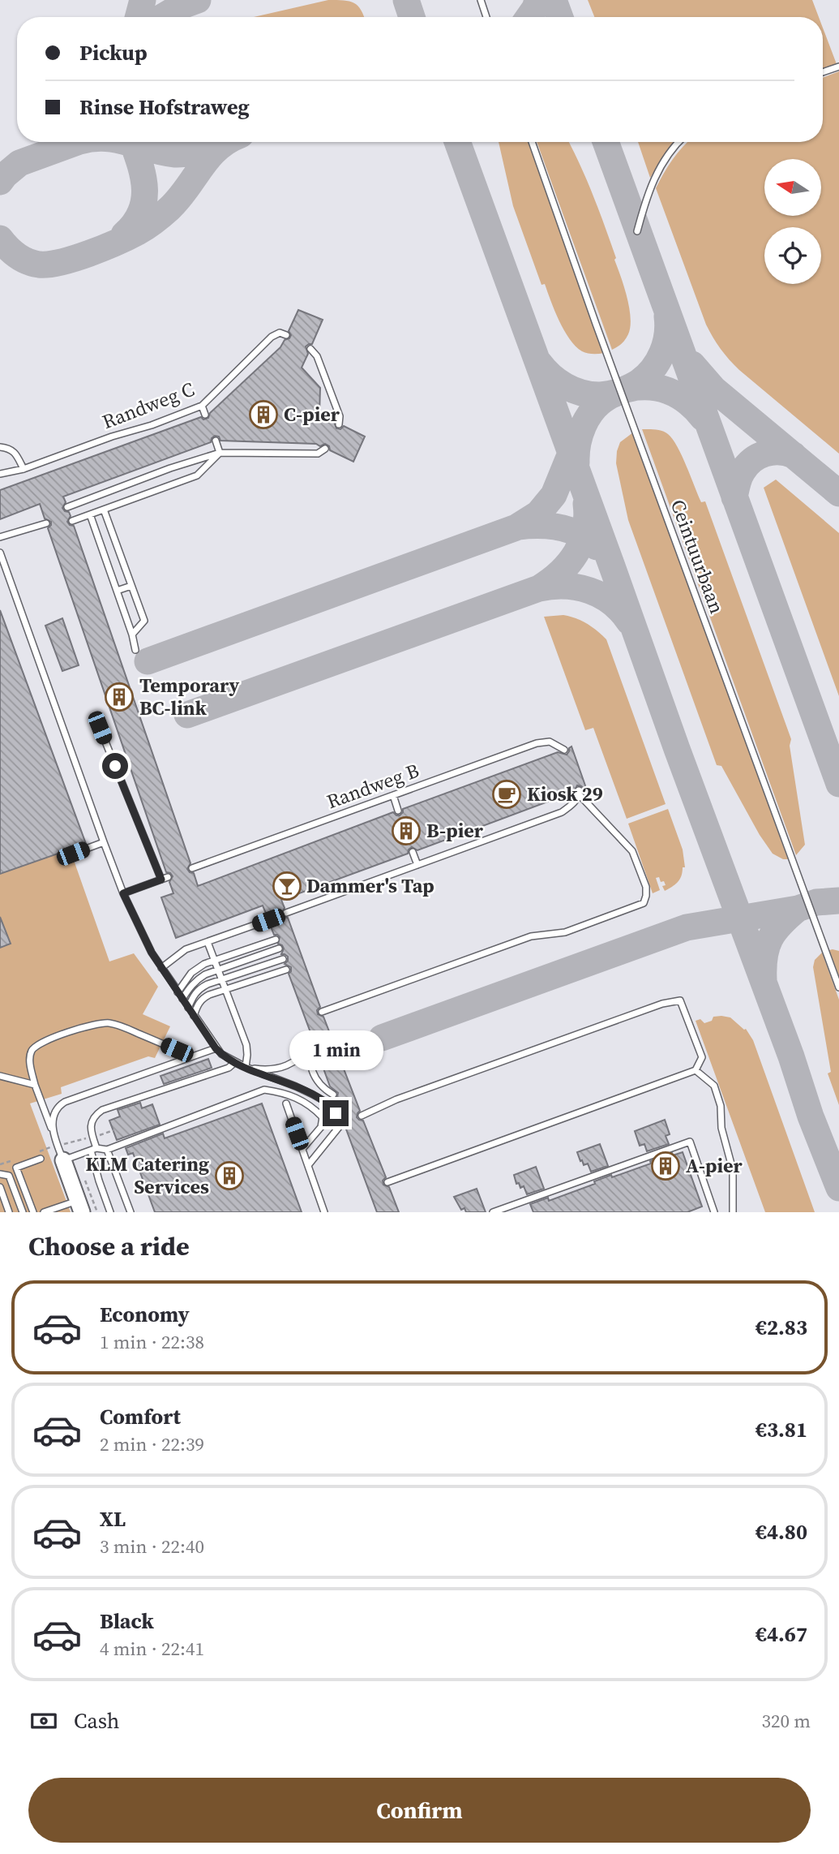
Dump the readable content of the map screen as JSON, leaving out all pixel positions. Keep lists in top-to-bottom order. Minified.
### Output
{"streets":{"lane":["Randweg C","Ceintuurbaan","Randweg B"]},"places":{"building":["C-pier","Temporary BC-link","B-pier","A-pier","KLM Catering Services"],"cafe":["Kiosk 29"],"bar":["Dammer's Tap"]},"north":"left","page":{"banner":["Pickup","Rinse Hofstraweg"],"bubble":"1 min","heading":"Choose a ride","list":[{"name":"Economy","note":"1 min · 22:38","value":"€2.83"},{"name":"Comfort","note":"2 min · 22:39","value":"€3.81"},{"name":"XL","note":"3 min · 22:40","value":"€4.80"},{"name":"Black","note":"4 min · 22:41","value":"€4.67"}],"pay":["Cash","320 m"],"buttons":"Confirm"}}
